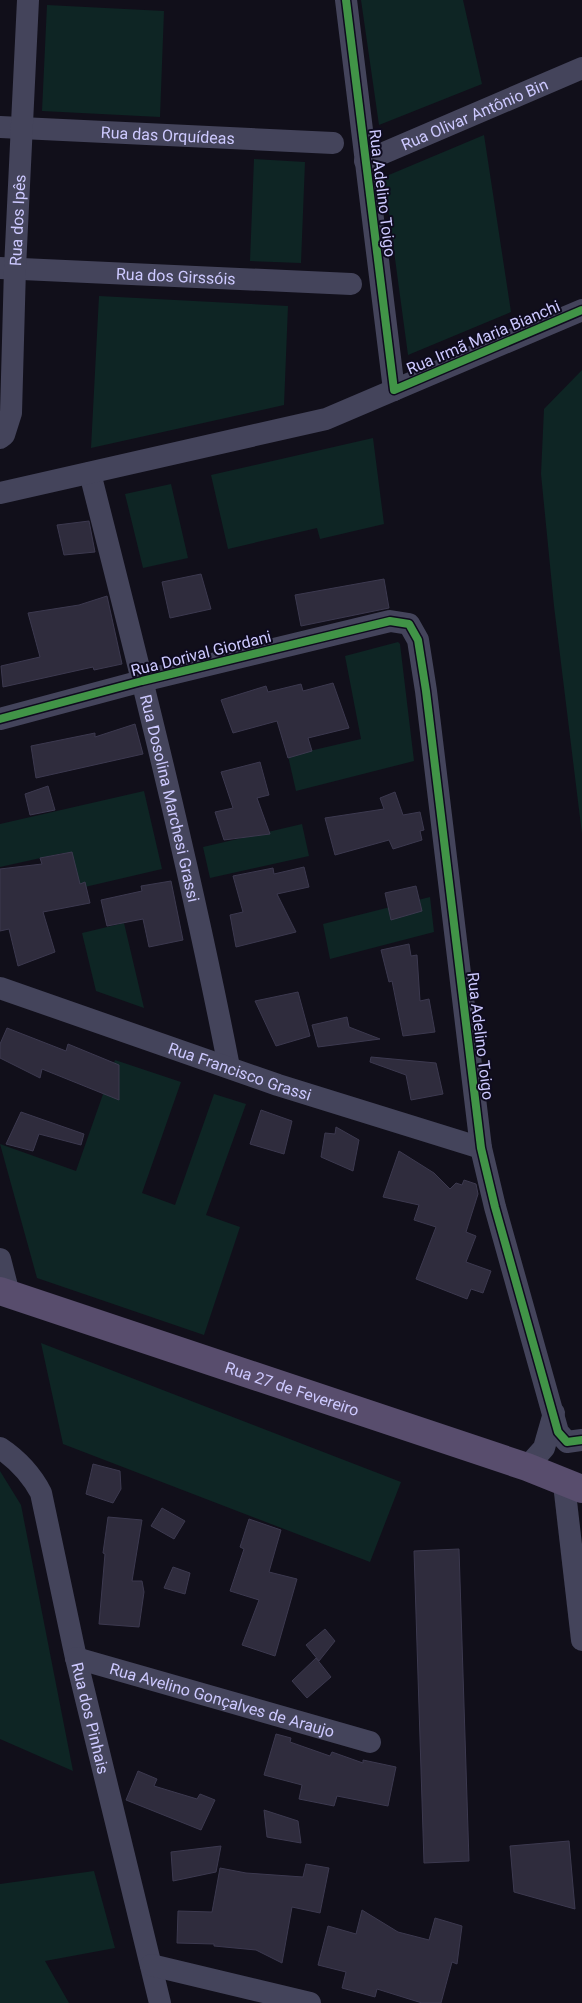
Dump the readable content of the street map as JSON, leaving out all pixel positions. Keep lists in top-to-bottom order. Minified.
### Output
{"streets":{"main road":["Rua 27 de Fevereiro"],"street":["Rua Olivar Antônio Bin","Rua das Orquídeas","Rua Adelino Toigo","Rua dos Ipês","Rua dos Girssóis","Rua Irmã Maria Bianchi","Rua Dorival Giordani","Rua Dosolina Marchesi Grassi","Rua Francisco Grassi","Rua Avelino Gonçalves de Araujo","Rua dos Pinhais"]},"crossings":[["Rua Olivar Antônio Bin","Rua Adelino Toigo"],["Rua das Orquídeas","Rua dos Ipês"],["Rua Adelino Toigo","Rua Irmã Maria Bianchi"],["Rua Adelino Toigo","Rua Dorival Giordani"],["Rua Adelino Toigo","Rua Francisco Grassi"],["Rua dos Ipês","Rua dos Girssóis"],["Rua Irmã Maria Bianchi","Rua Dosolina Marchesi Grassi"],["Rua Dorival Giordani","Rua Dosolina Marchesi Grassi"],["Rua Dosolina Marchesi Grassi","Rua Francisco Grassi"],["Rua Avelino Gonçalves de Araujo","Rua dos Pinhais"]]}
